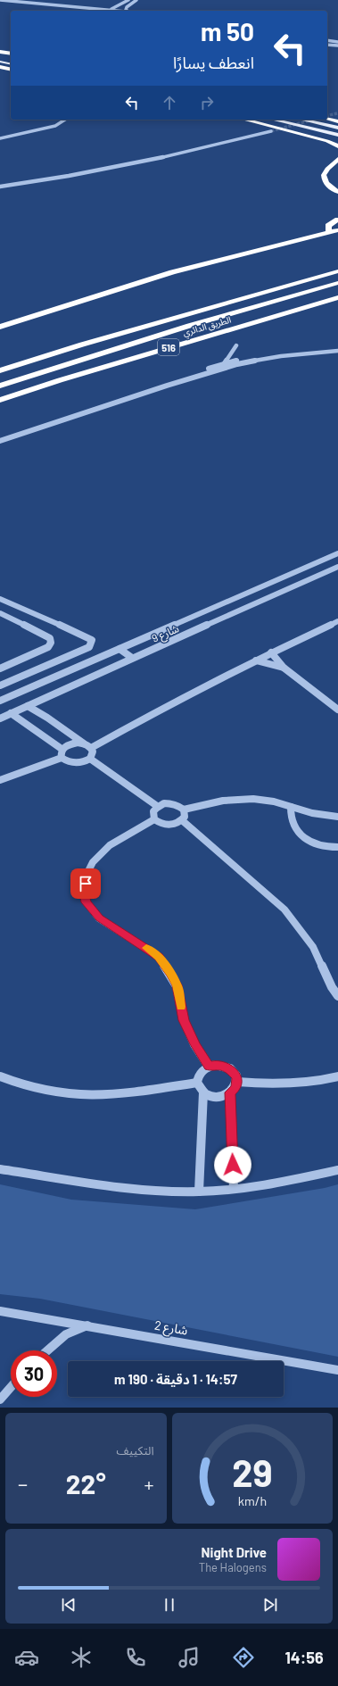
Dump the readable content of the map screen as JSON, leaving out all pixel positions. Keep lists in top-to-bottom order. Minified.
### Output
{"streets":{"highway":["الطريق الدائري","516"],"street":["شارع 9","شارع 2"]},"page":{"turn":["50 m","انعطف يسارًا"],"limit":"30","trip":"14:57 · 1 دقيقة · 190 m","tile":"التكييف","heat":["−","22°","+"],"song":["Night Drive","The Halogens"],"tabs":"14:56","gauge":["29","km/h"]}}
